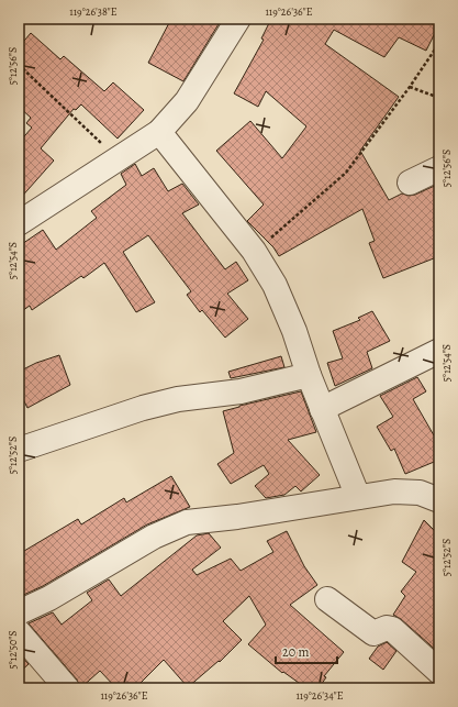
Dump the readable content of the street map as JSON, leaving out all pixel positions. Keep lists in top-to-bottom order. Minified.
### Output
{"scale_bar":"20 m","coordinates":["119°26'38\"E","119°26'36\"E","5°12'56\"S","5°12'54\"S","5°12'52\"S","5°12'50\"S","119°26'34\"E"]}
